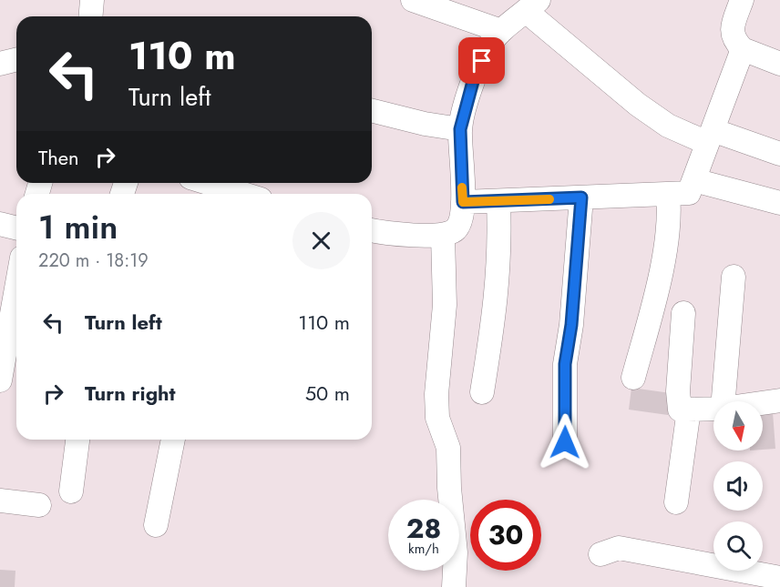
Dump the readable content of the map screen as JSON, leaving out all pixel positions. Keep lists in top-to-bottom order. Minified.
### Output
{"north":"bottom","page":{"turn":["110 m","Turn left"],"then":"Then","heading":["1 min","220 m · 18:19"],"list":[{"name":"Turn left","value":"110 m"},{"name":"Turn right","value":"50 m"}],"speed":"28 km/h","limit":"30"}}
